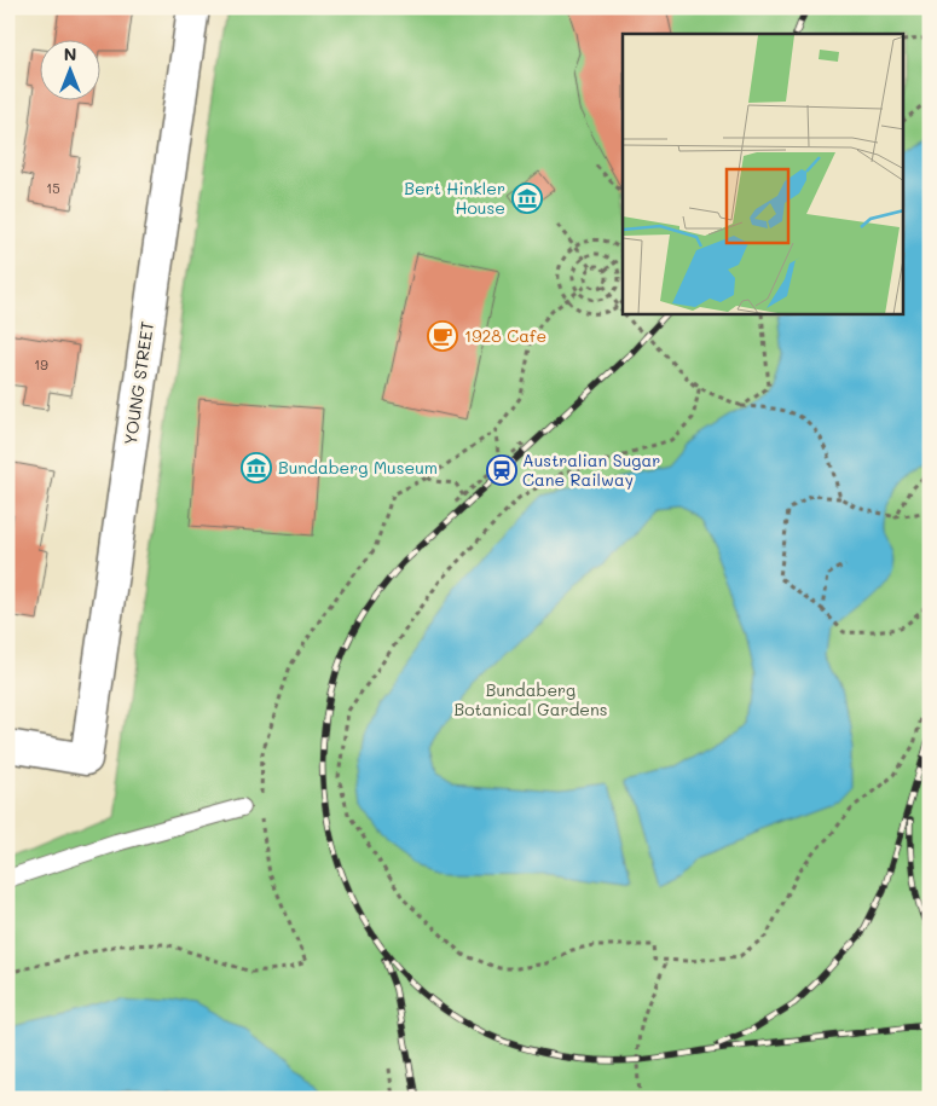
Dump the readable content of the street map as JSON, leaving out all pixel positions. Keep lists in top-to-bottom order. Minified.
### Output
{"streets":{"street":["YOUNG STREET"]},"parks":["Bundaberg Botanical Gardens"],"places":{"museum":["Bert Hinkler House","Bundaberg Museum"],"cafe":["1928 Cafe"],"station":["Australian Sugar Cane Railway"]},"house_numbers":["15","19"],"north":"top"}
